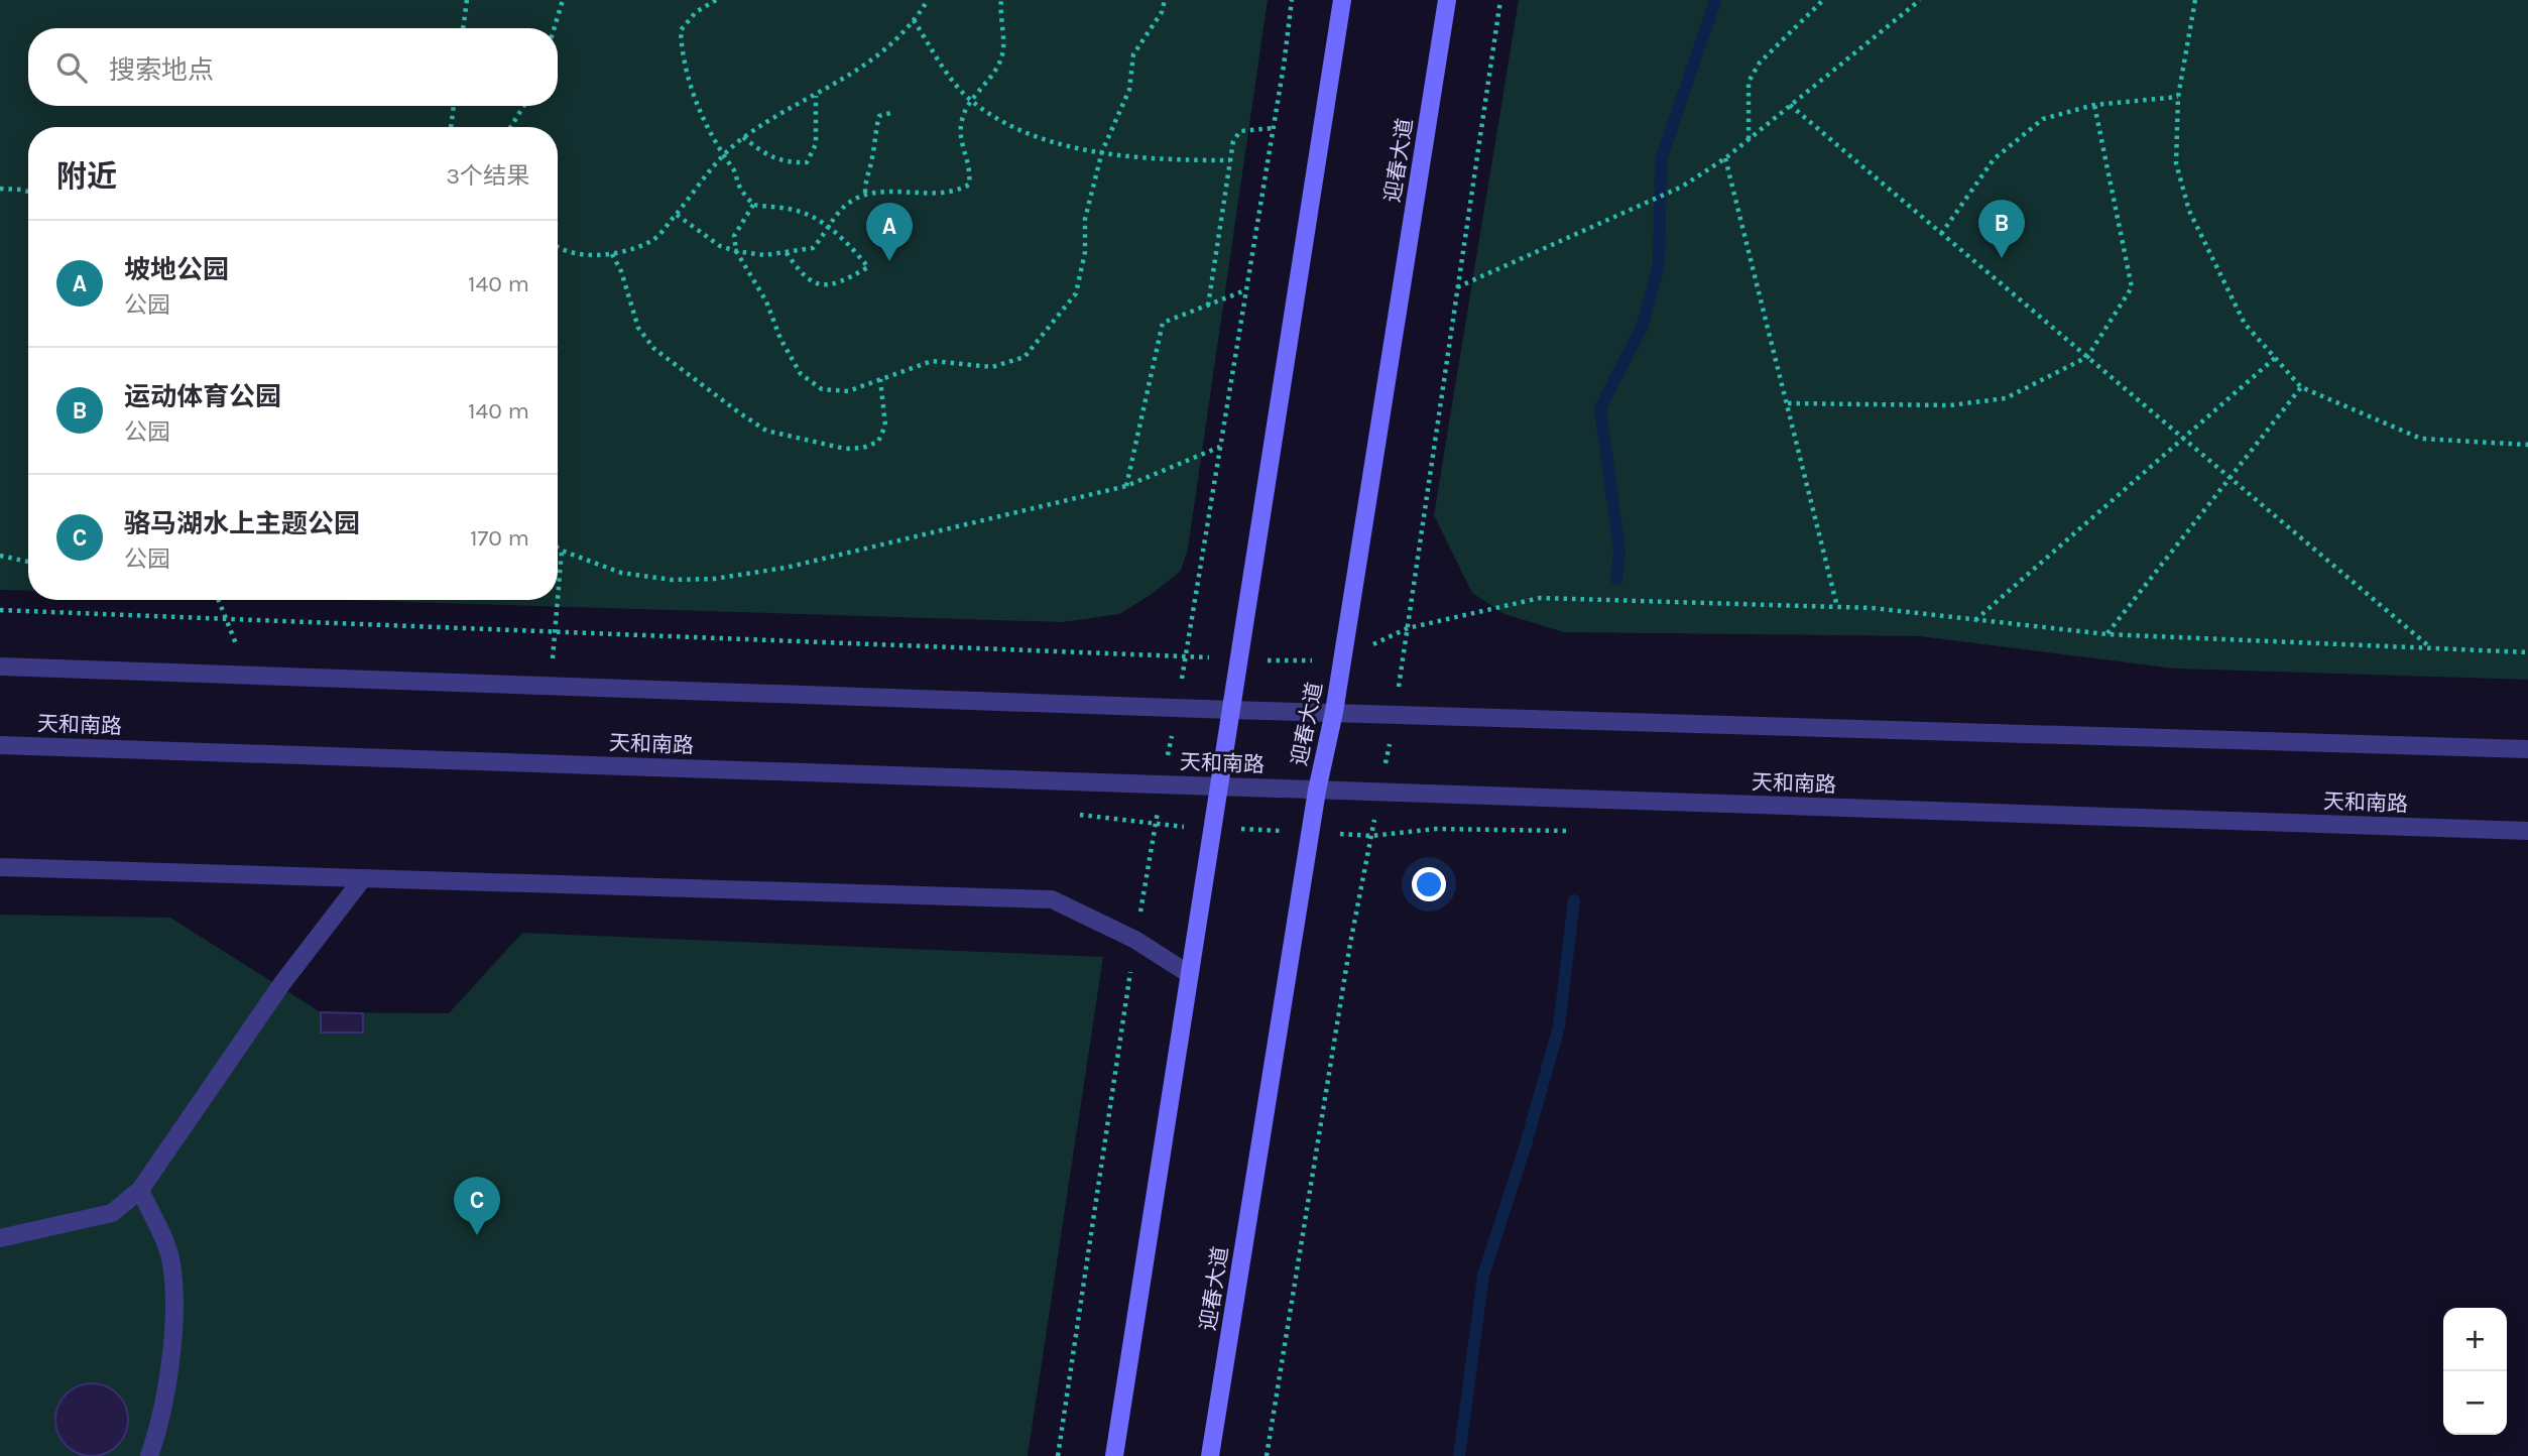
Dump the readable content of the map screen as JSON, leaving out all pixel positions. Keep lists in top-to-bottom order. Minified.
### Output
{"streets":{"main road":["迎春大道"],"street":["天和南路"]},"crossings":[["迎春大道","天和南路"]],"page":{"search":"搜索地点","heading":["附近","3个结果"],"pins":["B","A","C"],"list":[{"mark":"A","name":"坡地公园","note":"公园","value":"140 m"},{"mark":"B","name":"运动体育公园","note":"公园","value":"140 m"},{"mark":"C","name":"骆马湖水上主题公园","note":"公园","value":"170 m"}],"map_buttons":["+","−"]}}
